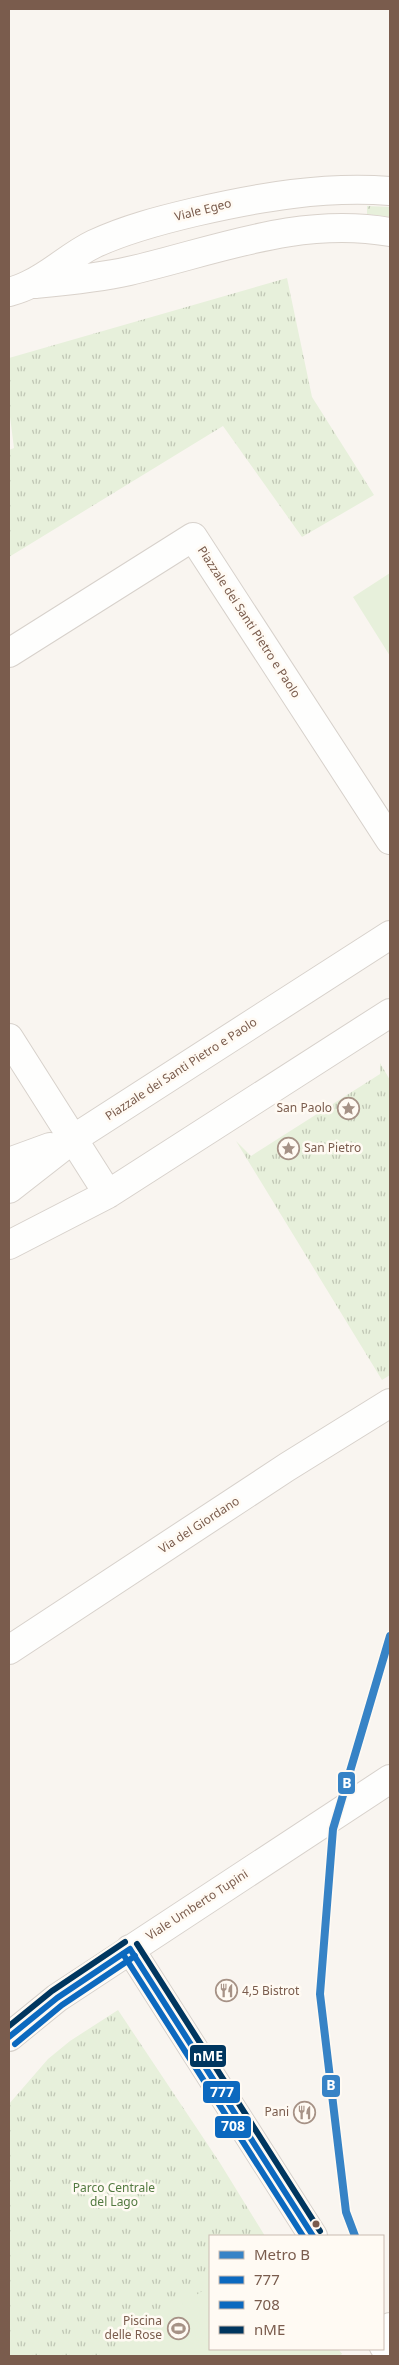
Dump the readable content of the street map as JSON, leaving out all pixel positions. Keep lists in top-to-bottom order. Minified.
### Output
{"streets":{"street":["Viale Egeo","Piazzale dei Santi Pietro e Paolo","Via del Giordano","Viale Umberto Tupini"]},"parks":["Parco Centrale del Lago"],"places":{"place":["San Paolo","San Pietro"],"restaurant":["4,5 Bistrot","Pani"],"sports":["Piscina delle Rose"]},"lines":["metro line B","transit line nME","transit line 777","transit line 708"],"legend":["Metro B","777","708","nME"]}
